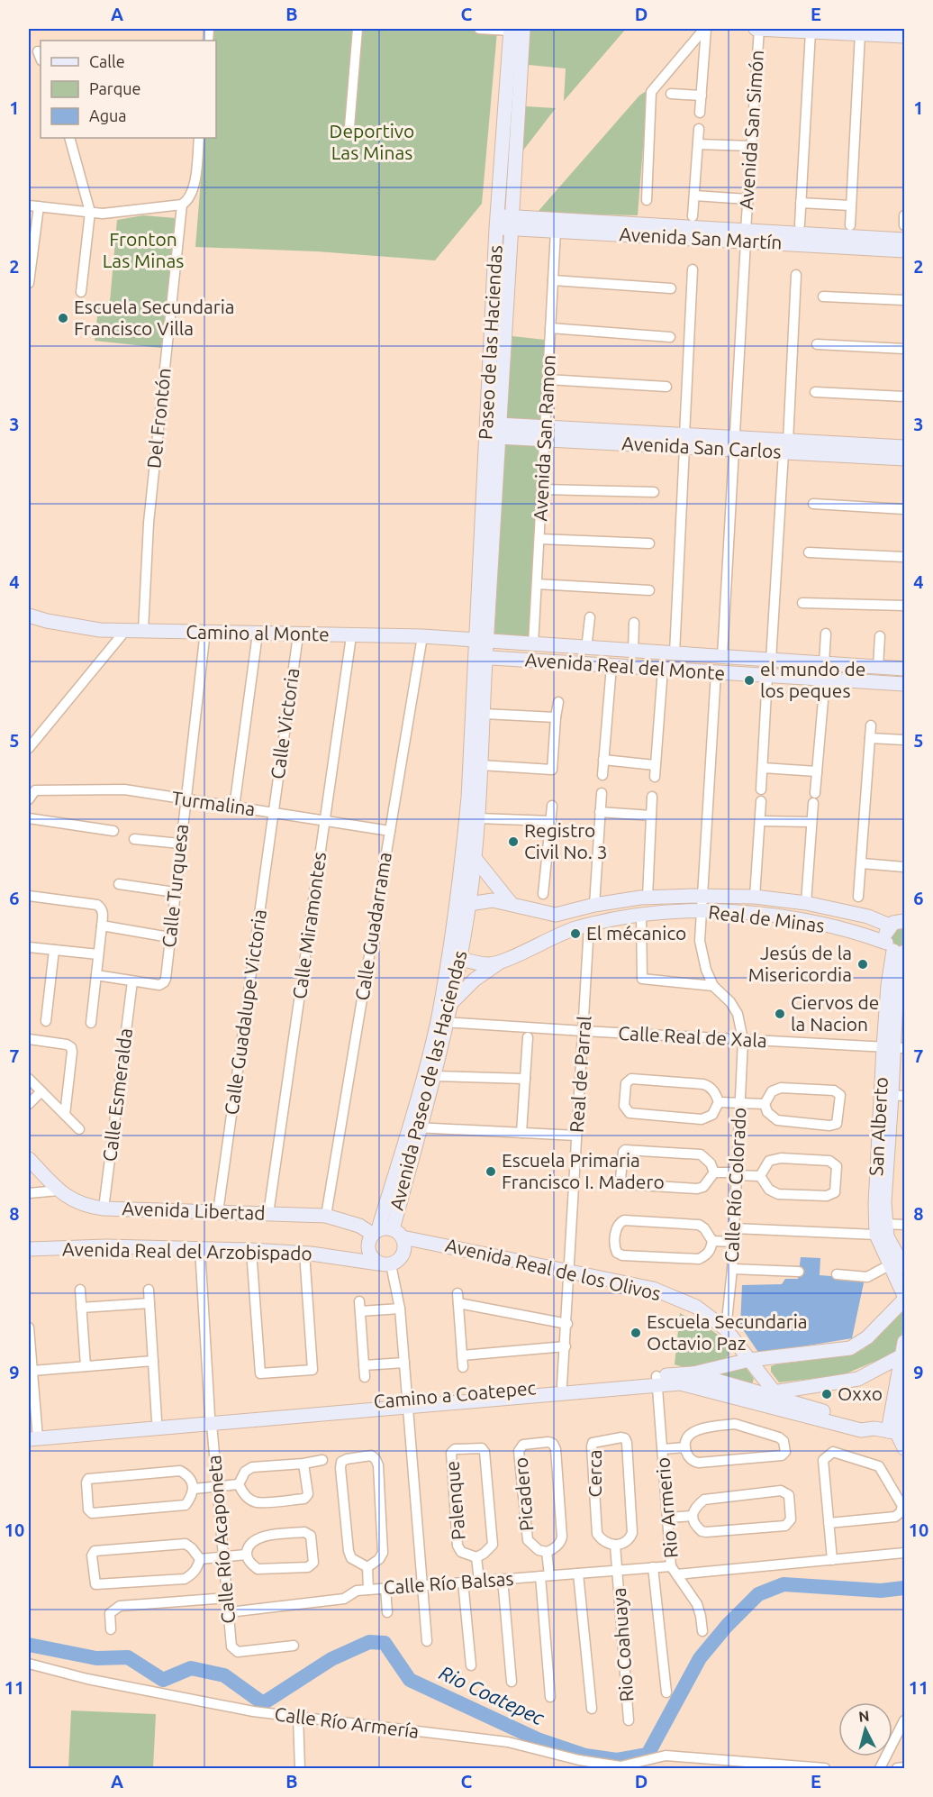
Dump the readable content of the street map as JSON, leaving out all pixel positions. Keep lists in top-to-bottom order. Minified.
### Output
{"streets":{"street":["Avenida San Simón","Avenida San Martín","Paseo de las Haciendas","Del Frontón","Avenida San Ramon","Avenida San Carlos","Camino al Monte","Avenida Real del Monte","Calle Victoria","Turmalina","Calle Turquesa","Real de Minas","Calle Miramontes","Calle Guadarrama","Calle Guadalupe Victoria","Calle Real de Xala","Real de Parral","Avenida Paseo de las Haciendas","Calle Esmeralda","San Alberto","Calle Río Colorado","Avenida Libertad","Avenida Real del Arzobispado","Avenida Real de los Olivos","Camino a Coatepec","Cerca","Picadero","Palenque","Rio Armerio","Calle Río Acaponeta","Calle Río Balsas","Rio Coahuaya","Calle Río Armería"]},"crossings":[["Avenida San Simón","Avenida San Martín"],["Avenida San Simón","Avenida San Carlos"],["Avenida San Simón","Avenida Real del Monte"],["Avenida San Martín","Paseo de las Haciendas"],["Avenida San Martín","Avenida San Ramon"],["Paseo de las Haciendas","Avenida San Carlos"],["Paseo de las Haciendas","Camino al Monte"],["Paseo de las Haciendas","Avenida Real del Monte"],["Paseo de las Haciendas","Avenida Paseo de las Haciendas"],["Del Frontón","Camino al Monte"],["Avenida San Ramon","Avenida San Carlos"],["Avenida San Ramon","Avenida Real del Monte"],["Camino al Monte","Avenida Real del Monte"],["Camino al Monte","Calle Victoria"],["Camino al Monte","Calle Turquesa"],["Camino al Monte","Calle Miramontes"],["Camino al Monte","Calle Guadarrama"],["Avenida Real del Monte","Avenida Paseo de las Haciendas"],["Calle Victoria","Turmalina"],["Calle Victoria","Calle Guadalupe Victoria"],["Turmalina","Calle Turquesa"],["Turmalina","Calle Miramontes"],["Turmalina","Calle Guadarrama"],["Turmalina","Calle Guadalupe Victoria"],["Calle Turquesa","Calle Esmeralda"],["Real de Minas","Real de Parral"],["Real de Minas","Avenida Paseo de las Haciendas"],["Real de Minas","San Alberto"],["Calle Miramontes","Avenida Libertad"],["Calle Guadarrama","Avenida Libertad"],["Calle Guadalupe Victoria","Avenida Libertad"],["Calle Real de Xala","Real de Parral"],["Calle Real de Xala","Avenida Paseo de las Haciendas"],["Calle Real de Xala","San Alberto"],["Calle Real de Xala","Calle Río Colorado"],["Real de Parral","Avenida Real de los Olivos"],["Real de Parral","Camino a Coatepec"],["Avenida Paseo de las Haciendas","Avenida Libertad"],["Avenida Paseo de las Haciendas","Avenida Real del Arzobispado"],["Avenida Paseo de las Haciendas","Avenida Real de los Olivos"],["Calle Esmeralda","Avenida Libertad"],["Calle Río Colorado","Avenida Real de los Olivos"],["Avenida Libertad","Avenida Real del Arzobispado"],["Avenida Libertad","Avenida Real de los Olivos"],["Avenida Real del Arzobispado","Avenida Real de los Olivos"],["Avenida Real del Arzobispado","Calle Río Acaponeta"],["Avenida Real de los Olivos","Camino a Coatepec"],["Camino a Coatepec","Rio Armerio"],["Camino a Coatepec","Calle Río Acaponeta"],["Picadero","Calle Río Balsas"],["Palenque","Calle Río Balsas"],["Rio Armerio","Calle Río Balsas"],["Calle Río Acaponeta","Calle Río Balsas"],["Calle Río Balsas","Rio Coahuaya"]],"water":["Rio Coatepec"],"parks":["Deportivo Las Minas","Fronton Las Minas"],"places":["Escuela Secundaria Francisco Villa","el mundo de los peques","Registro Civil No. 3","El mécanico","Jesús de la Misericordia","Ciervos de la Nacion","Escuela Primaria Francisco I. Madero","Escuela Secundaria Octavio Paz","Oxxo"],"legend":["Calle","Parque","Agua"],"north":"top","grid":{"columns":["A","B","C","D","E"],"rows":["1","2","3","4","5","6","7","8","9","10","11"]}}
